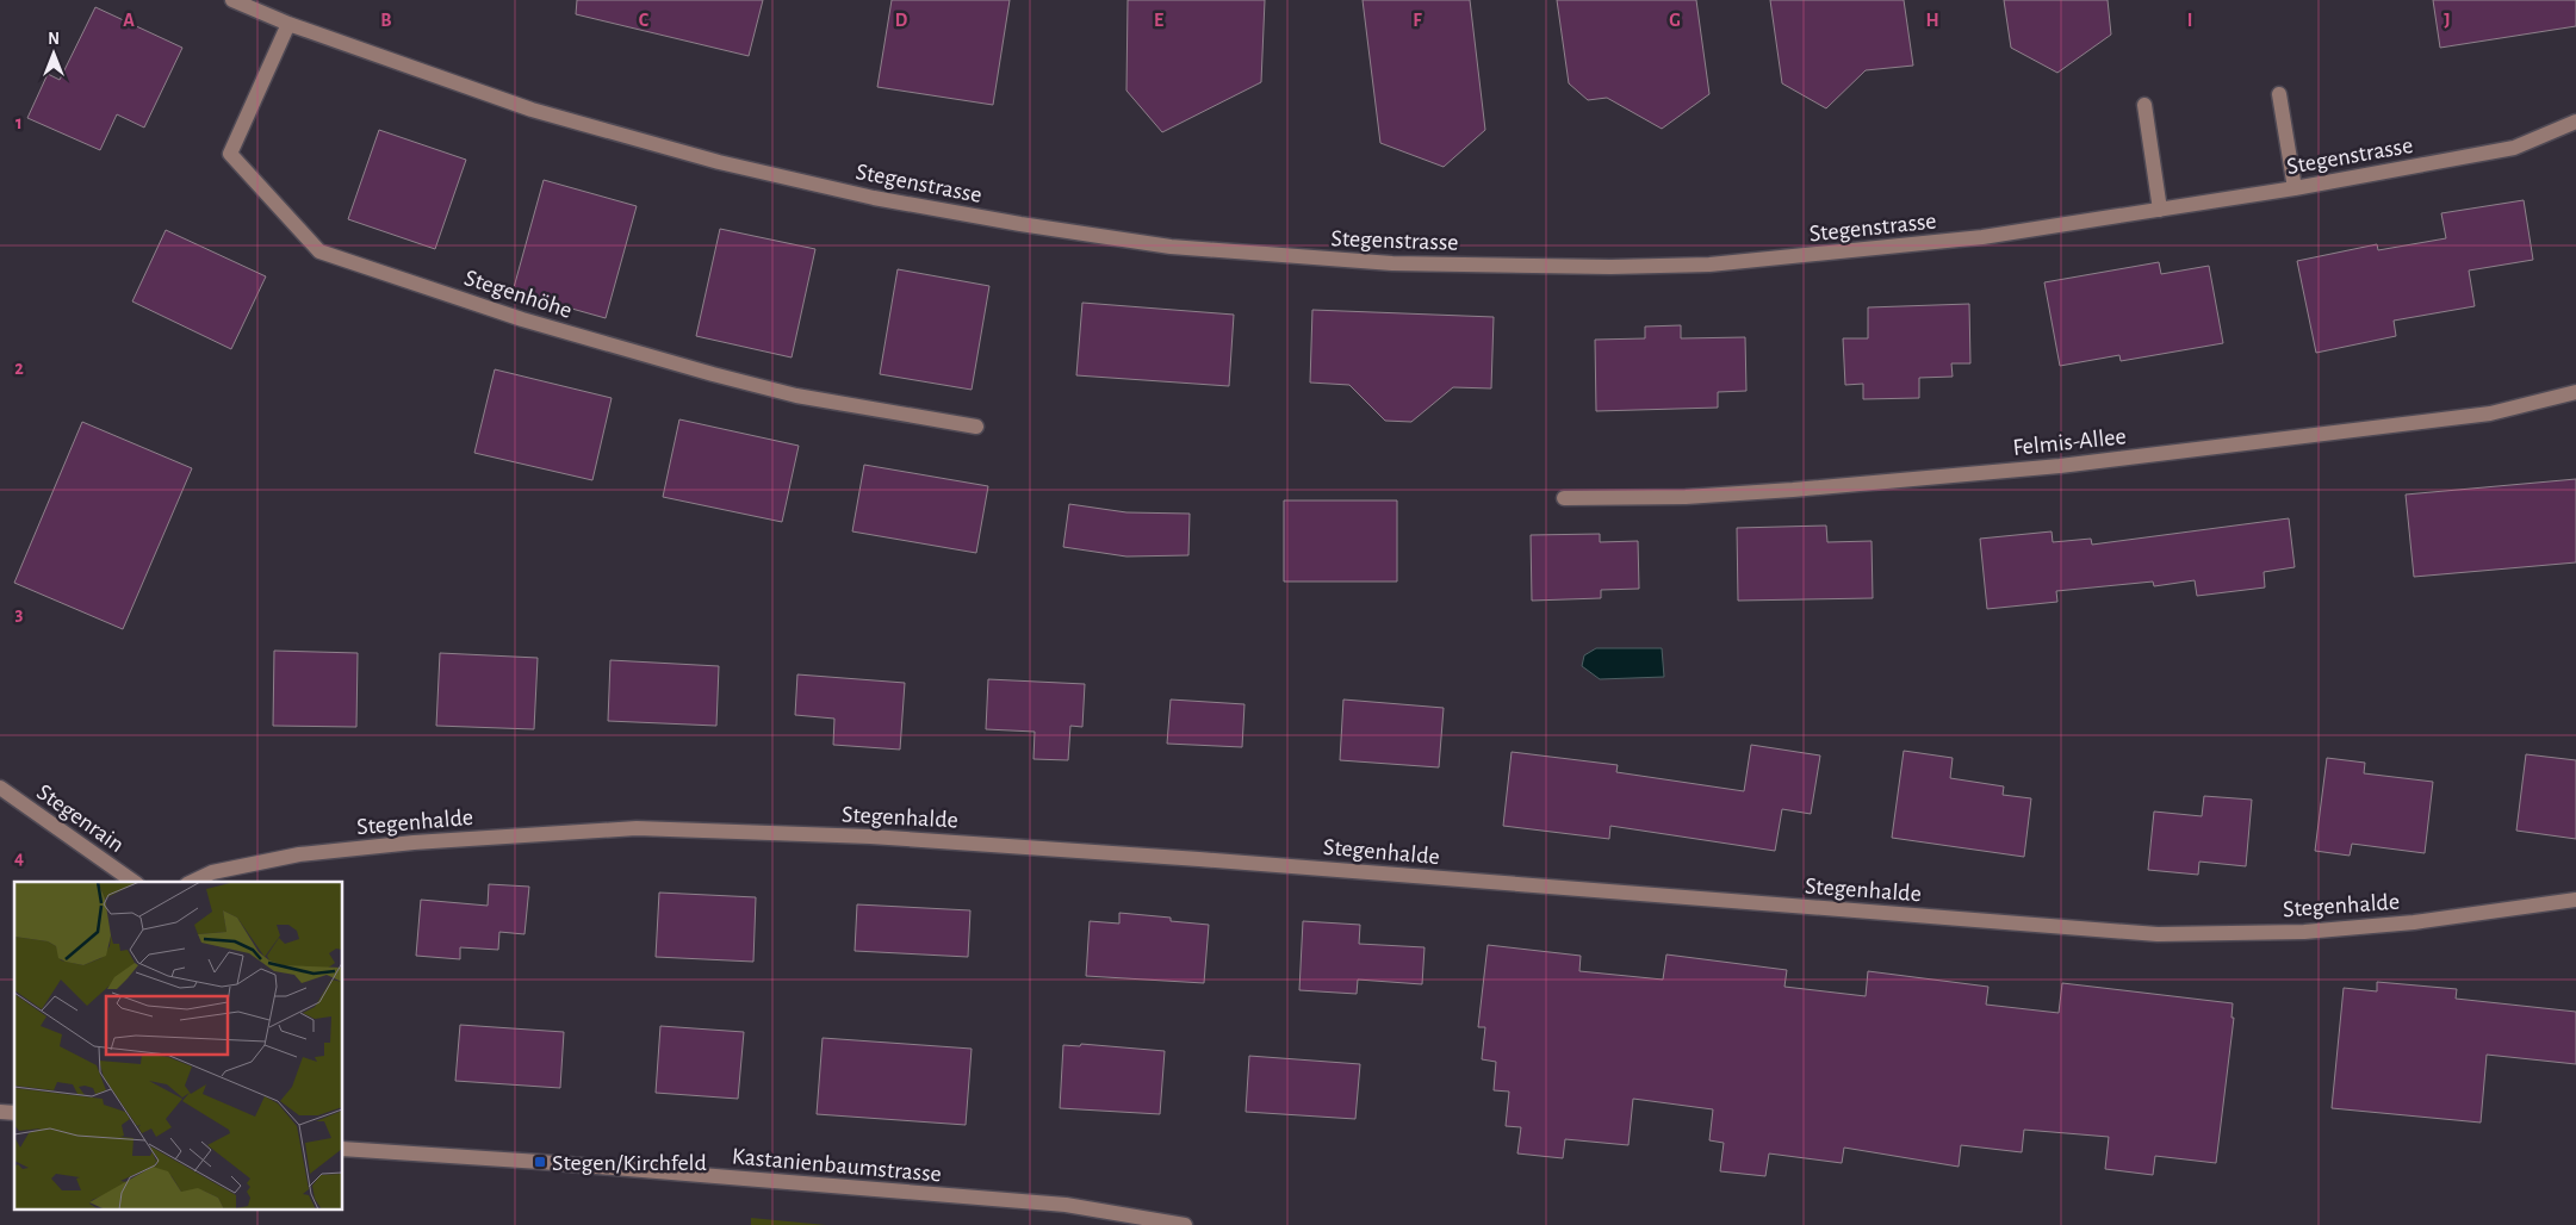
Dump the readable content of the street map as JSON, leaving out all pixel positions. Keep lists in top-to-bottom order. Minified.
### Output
{"streets":{"street":["Stegenstrasse","Stegenhöhe","Felmis-Allee","Stegenhalde","Stegenrain","Kastanienbaumstrasse"]},"crossings":[["Stegenstrasse","Stegenhöhe"]],"places":{"transit":["Stegen/Kirchfeld"]},"north":"top","grid":{"columns":["A","B","C","D","E","F","G","H","I","J"],"rows":["1","2","3","4"]}}
